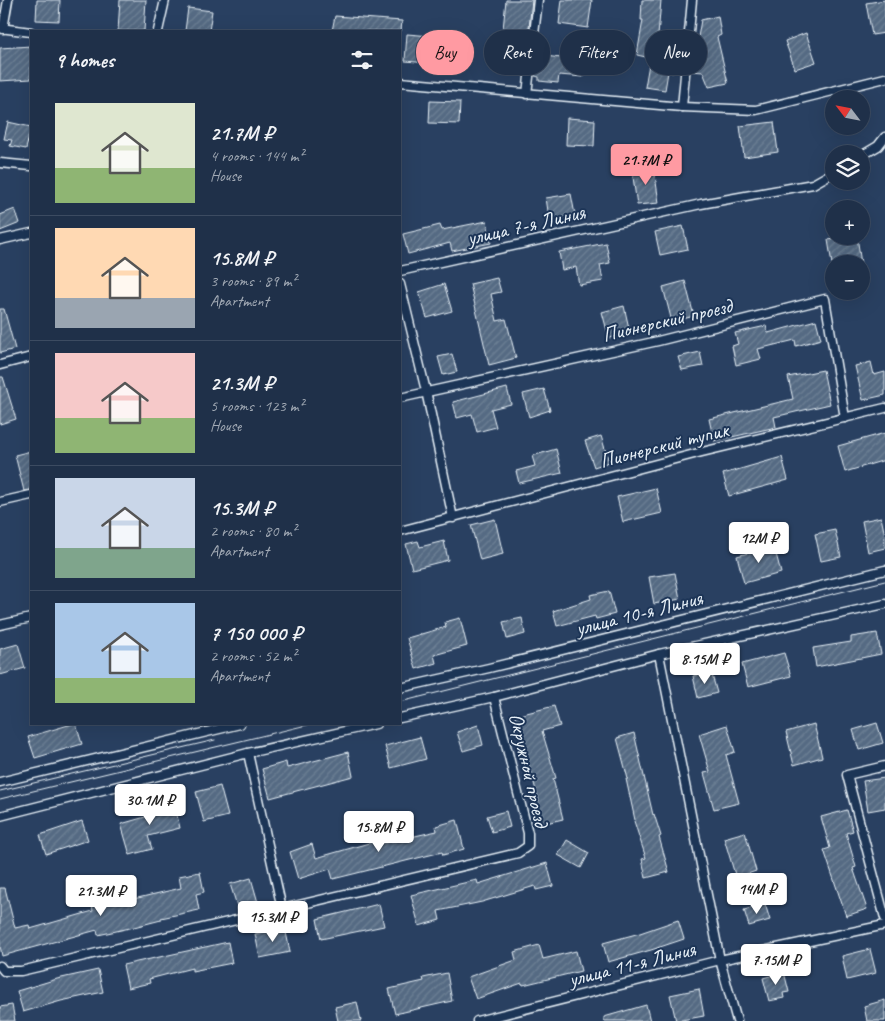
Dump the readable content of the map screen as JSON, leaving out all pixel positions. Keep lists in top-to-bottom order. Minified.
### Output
{"streets":{"lane":["улица 7-я Линия","Пионерский проезд","Пионерский тупик","улица 10-я Линия","Окружной проезд","улица 11-я Линия"]},"crossings":[["Пионерский проезд","Пионерский тупик"]],"north":"top left","page":{"chip":["Buy","Rent","Filters","New"],"heading":"9 homes","map_buttons":["+","−"],"list":[{"name":"21.7M ₽","note":"4 rooms · 144 m² · House"},{"name":"15.8M ₽","note":"3 rooms · 89 m² · Apartment"},{"name":"21.3M ₽","note":"5 rooms · 123 m² · House"},{"name":"15.3M ₽","note":"2 rooms · 80 m² · Apartment"},{"name":"7 150 000 ₽","note":"2 rooms · 52 m² · Apartment"}],"price":["21.7M ₽","12M ₽","8.15M ₽","30.1M ₽","15.8M ₽","14M ₽","21.3M ₽","15.3M ₽","7.15M ₽"]}}
